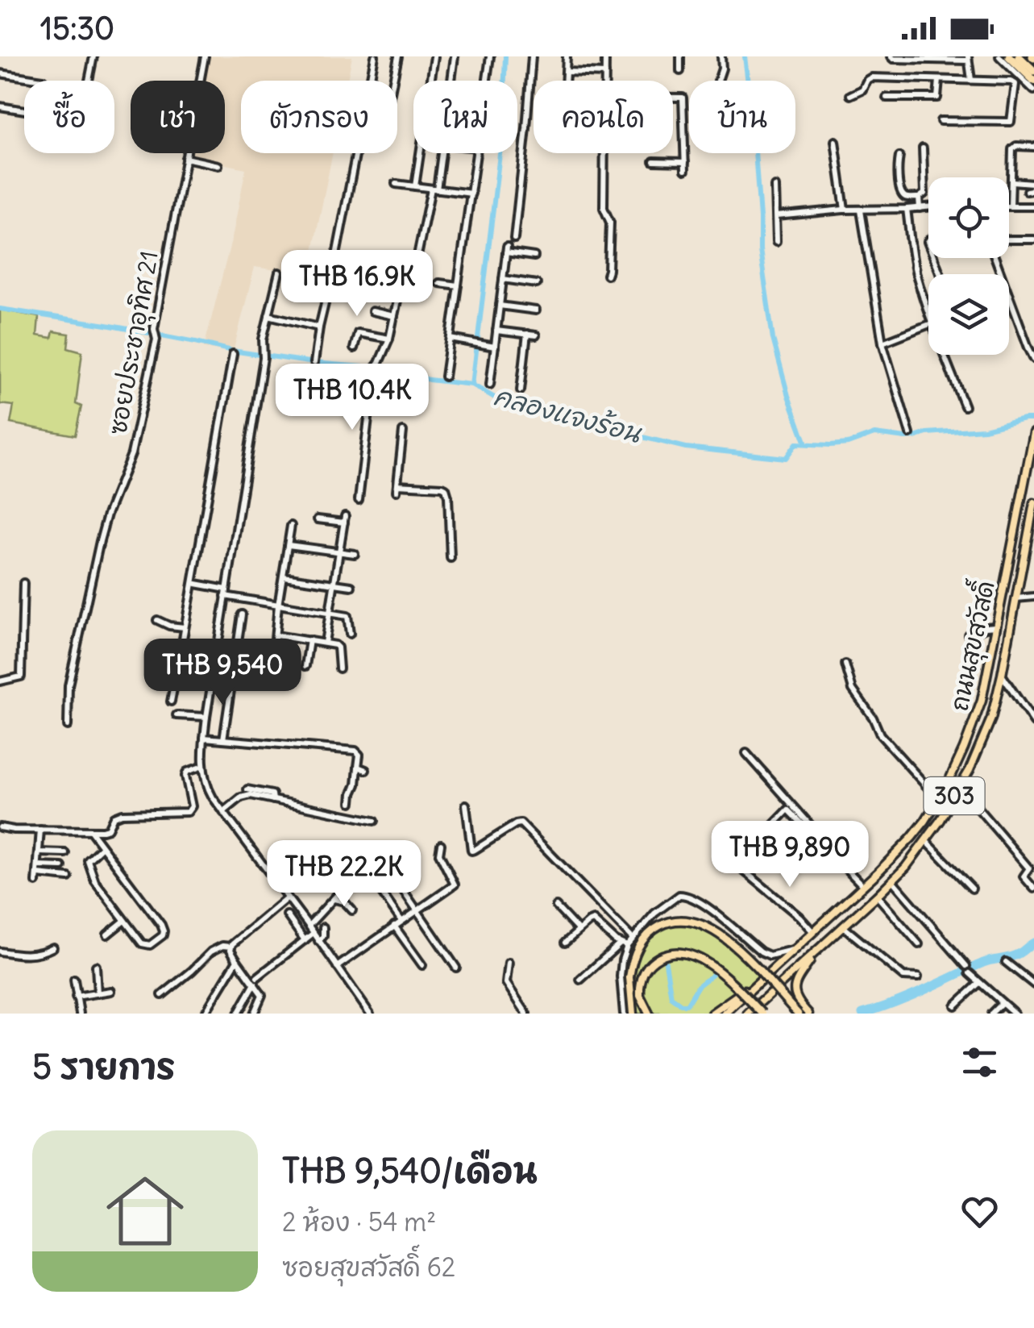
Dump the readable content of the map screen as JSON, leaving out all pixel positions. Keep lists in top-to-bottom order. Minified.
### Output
{"streets":{"main road":["ถนนสุขสวัสดิ์","303"],"street":["ซอยประชาอุทิศ 21"]},"water":["คลองแจงร้อน"],"page":{"status":"15:30","chip":["ซื้อ","เช่า","ตัวกรอง","ใหม่","คอนโด","บ้าน"],"price":["THB 16.9K","THB 10.4K","THB 9,540","THB 9,890","THB 22.2K"],"heading":"5 รายการ","list":[{"name":"THB 9,540/เดือน","note":"2 ห้อง · 54 m² · ซอยสุขสวัสดิ์ 62"}]}}
